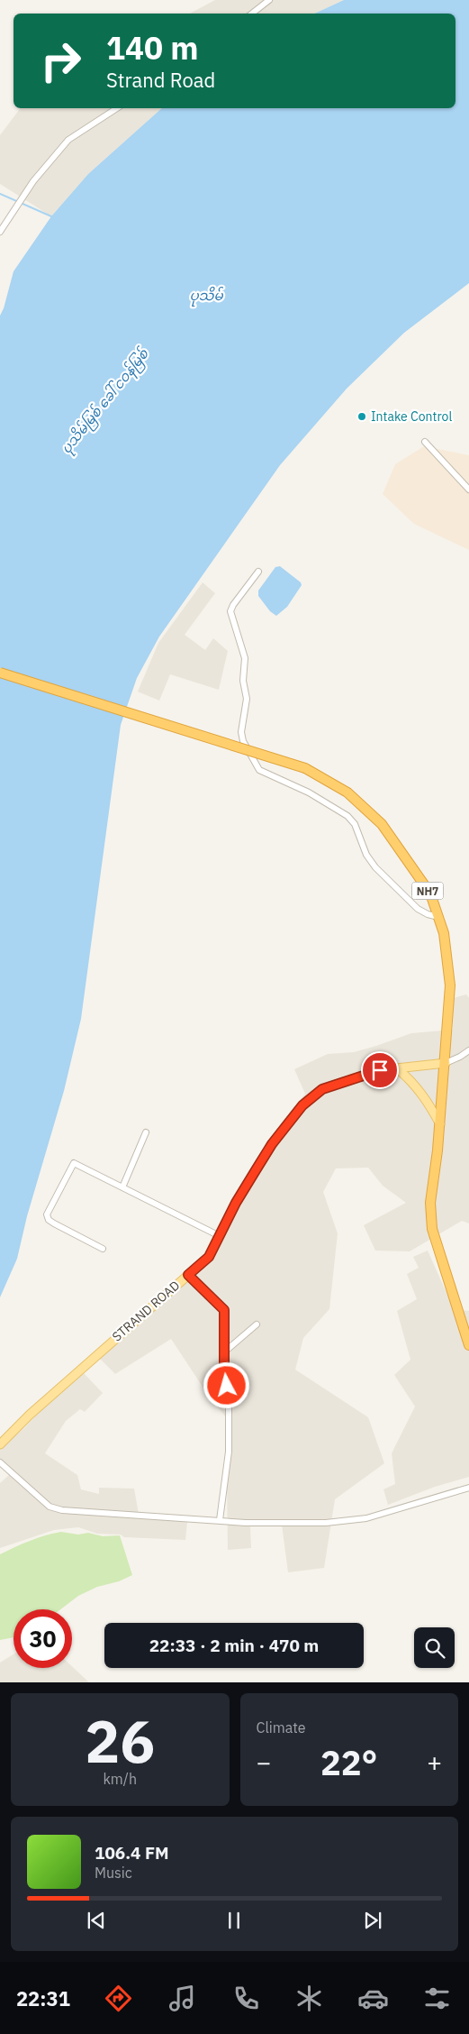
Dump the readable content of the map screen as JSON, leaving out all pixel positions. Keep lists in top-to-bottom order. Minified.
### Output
{"streets":{"highway":["NH7"],"main road":["STRAND ROAD"]},"crossings":[["NH7","STRAND ROAD"]],"water":["ပုသိမ်","ပုသိမ်မြစ် ခေါ် ငဝန်မြစ်"],"places":["Intake Control"],"page":{"turn":["140 m","Strand Road"],"limit":"30","trip":"22:33 · 2 min · 470 m","tile":[["26","km/h"],"Climate"],"heat":["−","22°","+"],"song":["106.4 FM","Music"],"tabs":"22:31"}}
